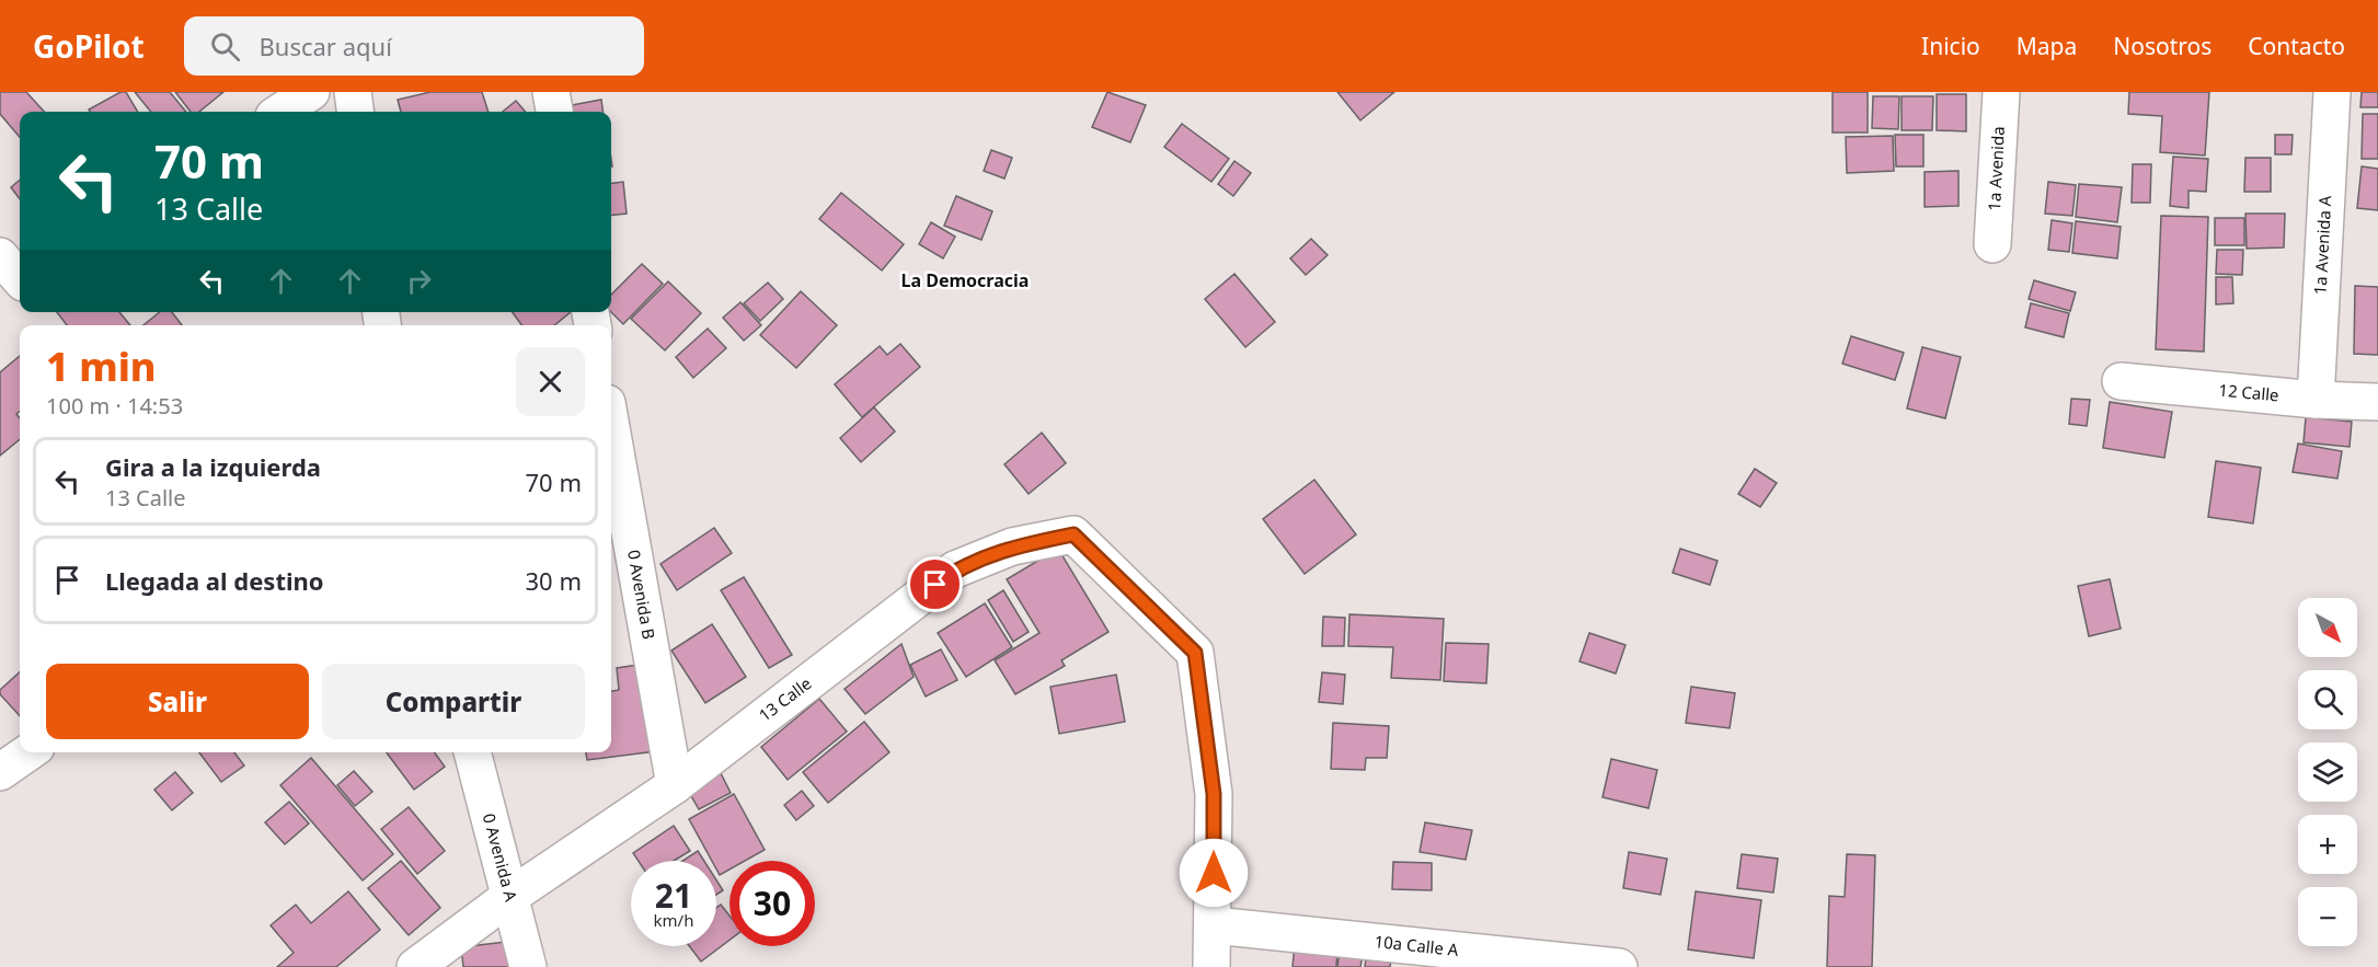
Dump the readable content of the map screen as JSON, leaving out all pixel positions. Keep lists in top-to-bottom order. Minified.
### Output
{"streets":{"street":["1a Avenida","1a Avenida A","12 Calle","0 Avenida B","13 Calle","0 Avenida A","10a Calle A"]},"crossings":[["1a Avenida A","12 Calle"],["0 Avenida B","13 Calle"],["13 Calle","0 Avenida A"],["13 Calle","10a Calle A"]],"districts":["La Democracia"],"north":"bottom right","page":{"header":"GoPilot","search":"Buscar aquí","nav":["Inicio","Mapa","Nosotros","Contacto"],"turn":["70 m","13 Calle"],"heading":["1 min","100 m · 14:53"],"list":[{"name":"Gira a la izquierda","note":"13 Calle","value":"70 m"},{"name":"Llegada al destino","value":"30 m"}],"map_buttons":["+","−"],"buttons":["Salir","Compartir"],"speed":"21 km/h","limit":"30"}}
